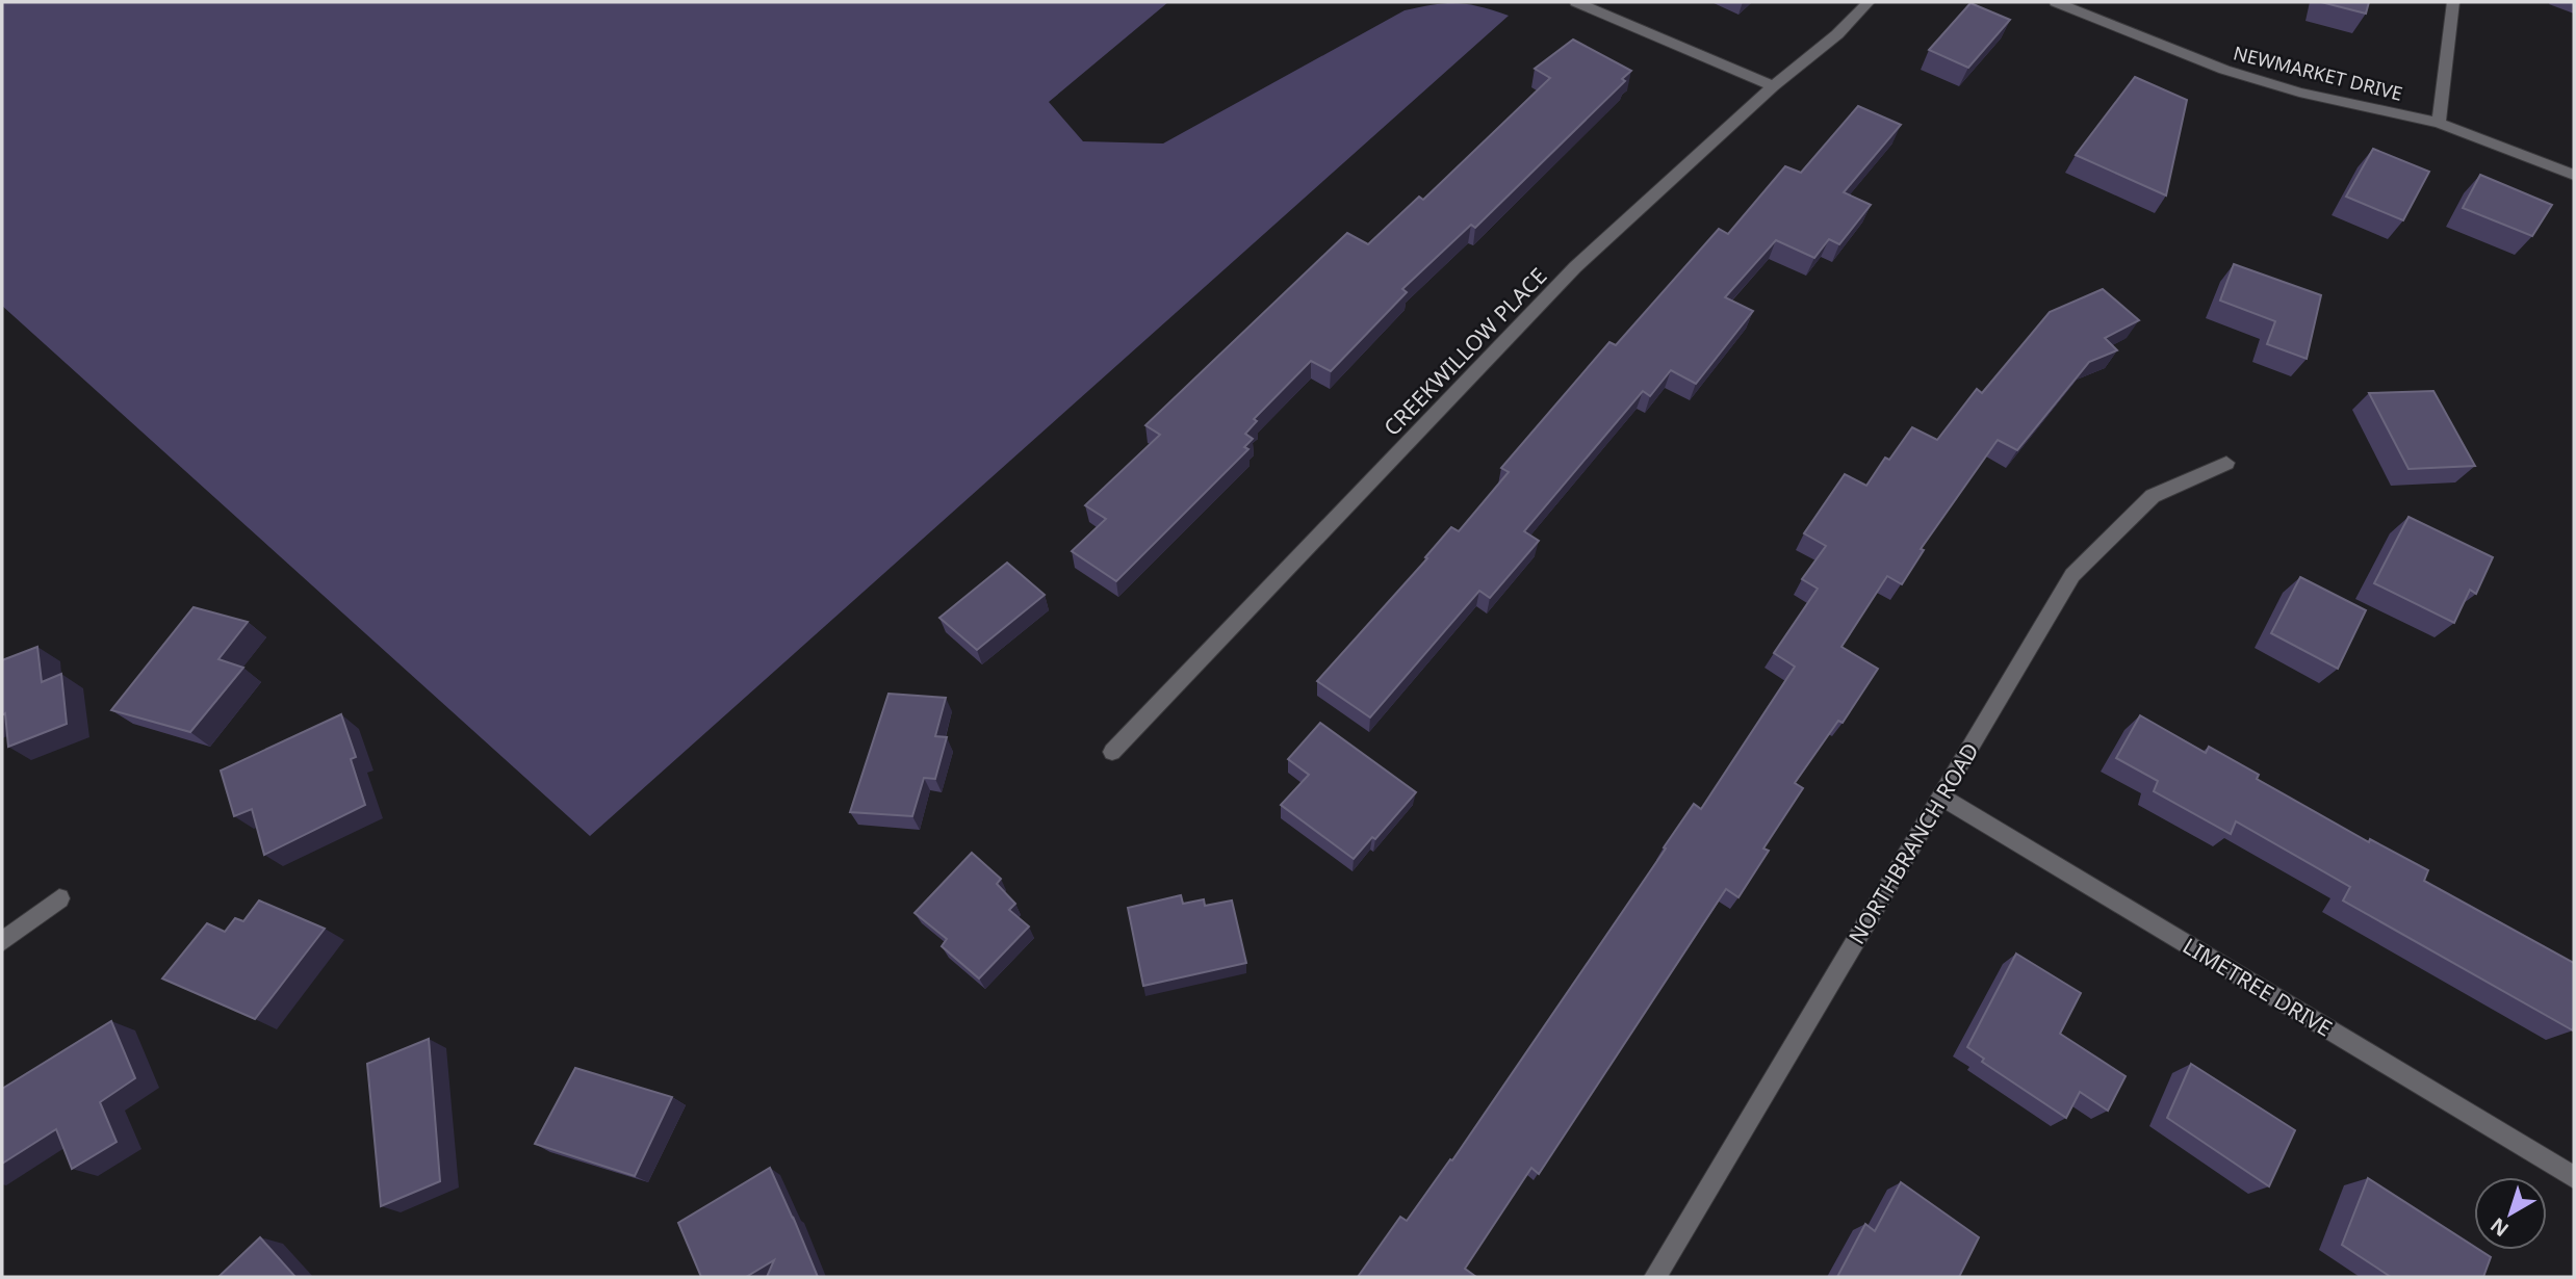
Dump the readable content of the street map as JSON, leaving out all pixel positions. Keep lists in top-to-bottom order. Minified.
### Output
{"streets":{"street":["NEWMARKET DRIVE","CREEKWILLOW PLACE","NORTHBRANCH ROAD","LIMETREE DRIVE"]},"crossings":[["NORTHBRANCH ROAD","LIMETREE DRIVE"]],"north":"bottom left"}
